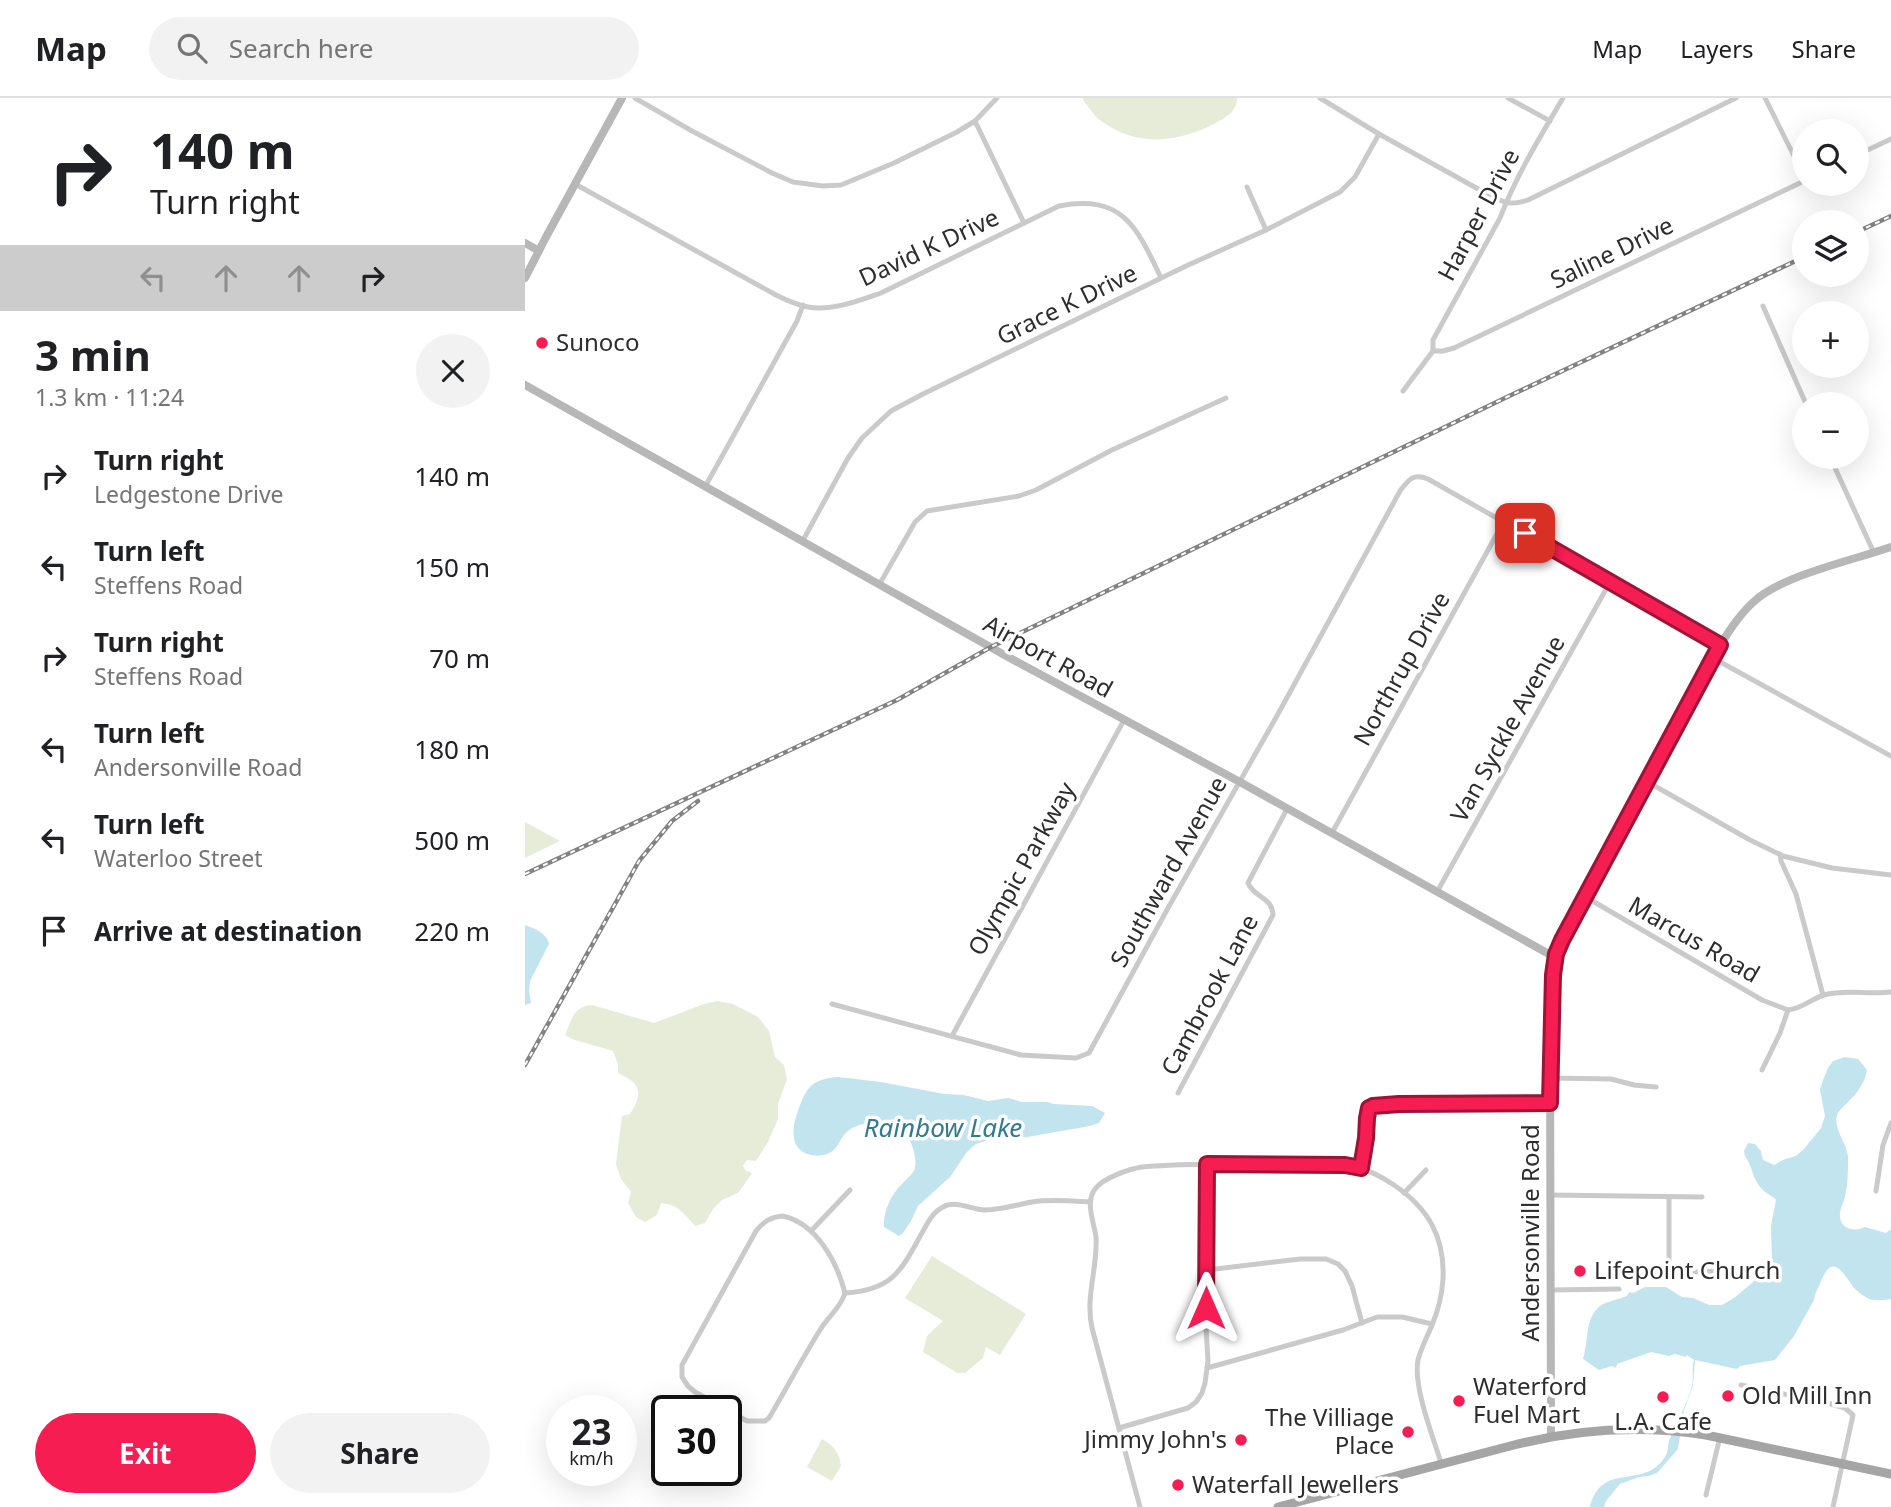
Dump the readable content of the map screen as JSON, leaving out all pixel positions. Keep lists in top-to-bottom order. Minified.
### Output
{"streets":{"street":["Harper Drive","David K Drive","Saline Drive","Grace K Drive","Airport Road","Northrup Drive","Van Syckle Avenue","Olympic Parkway","Southward Avenue","Marcus Road","Cambrook Lane","Andersonville Road"]},"crossings":[["Harper Drive","Saline Drive"],["David K Drive","Grace K Drive"],["Grace K Drive","Airport Road"],["Airport Road","Northrup Drive"],["Airport Road","Van Syckle Avenue"],["Airport Road","Olympic Parkway"],["Airport Road","Southward Avenue"],["Airport Road","Cambrook Lane"],["Airport Road","Andersonville Road"],["Northrup Drive","Southward Avenue"],["Olympic Parkway","Southward Avenue"],["Marcus Road","Andersonville Road"]],"water":["Rainbow Lake"],"places":["Sunoco","Lifepoint Church","Old Mill Inn","L.A. Cafe","Waterford Fuel Mart","The Villiage Place","Jimmy John's","Waterfall Jewellers"],"page":{"header":"Map","search":"Search here","nav":["Map","Layers","Share"],"turn":["140 m","Turn right"],"map_buttons":["+","−"],"heading":["3 min","1.3 km · 11:24"],"list":[{"name":"Turn right","note":"Ledgestone Drive","value":"140 m"},{"name":"Turn left","note":"Steffens Road","value":"150 m"},{"name":"Turn right","note":"Steffens Road","value":"70 m"},{"name":"Turn left","note":"Andersonville Road","value":"180 m"},{"name":"Turn left","note":"Waterloo Street","value":"500 m"},{"name":"Arrive at destination","value":"220 m"}],"speed":"23 km/h","limit":"30","buttons":["Exit","Share"]}}
